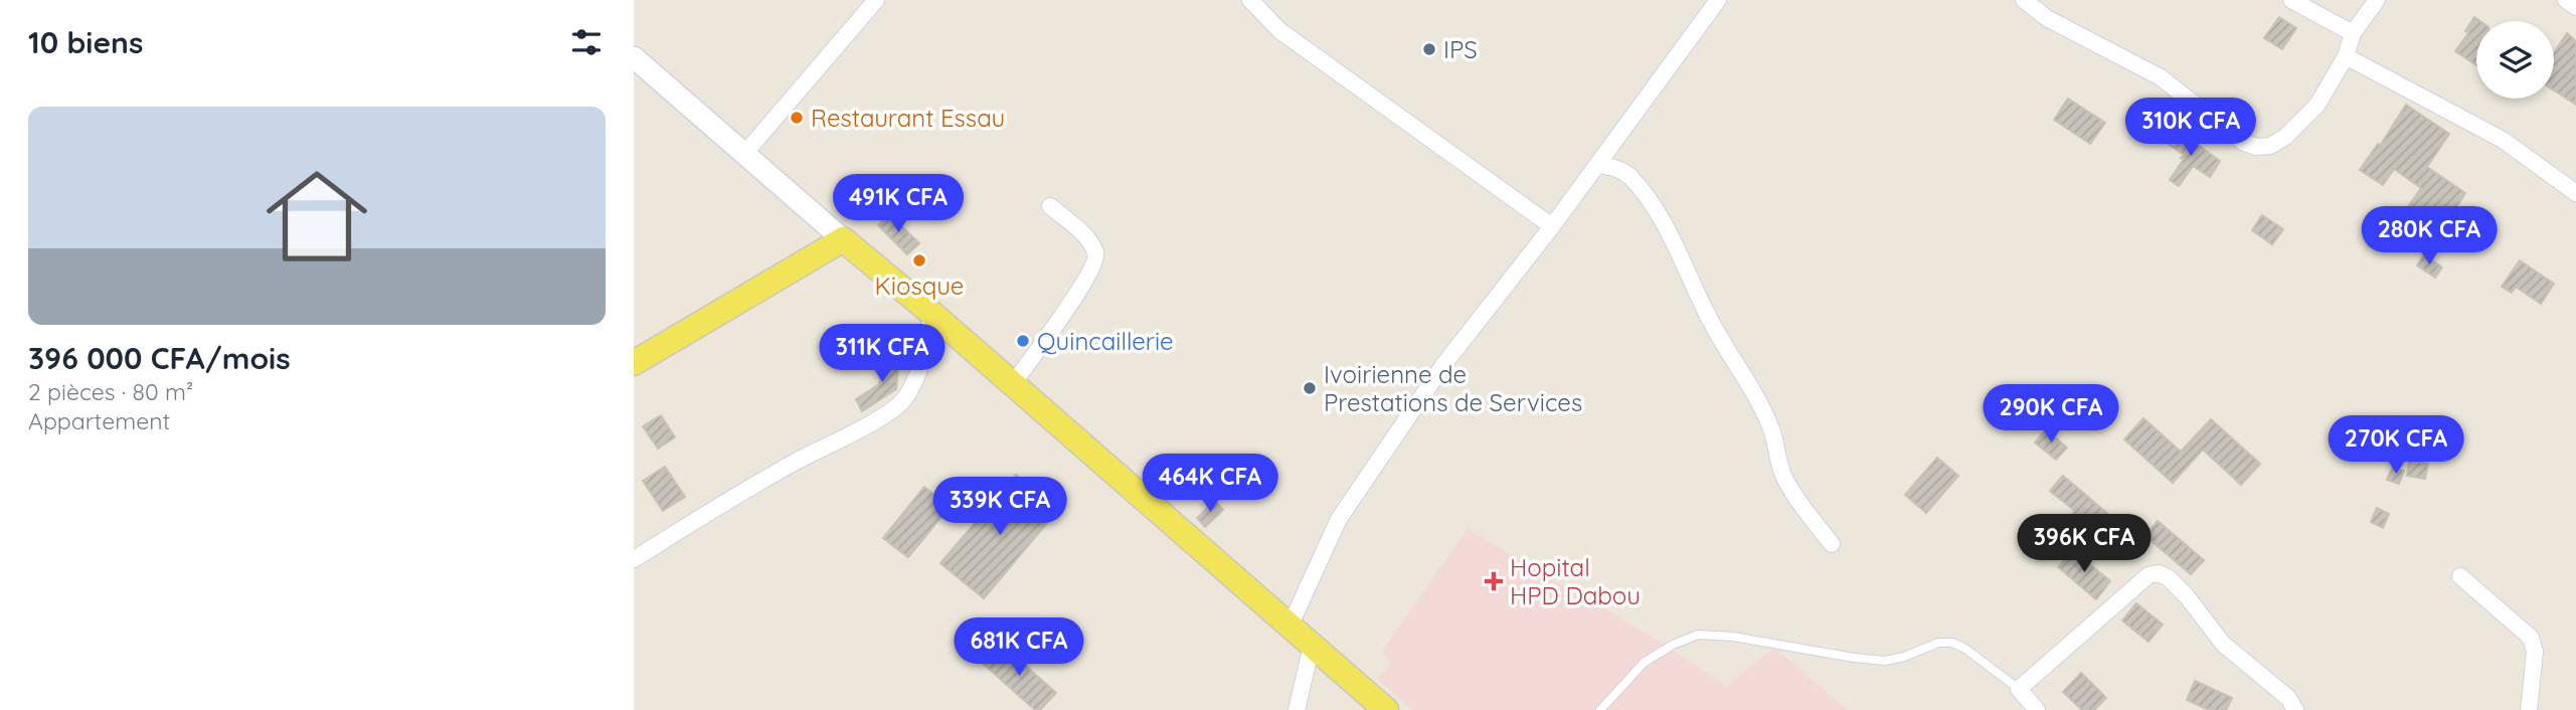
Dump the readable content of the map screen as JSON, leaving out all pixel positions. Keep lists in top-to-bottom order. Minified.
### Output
{"places":{"other":["IPS","Restaurant Essau","Kiosque","Quincaillerie","Ivoirienne de Prestations de Services"],"health":["Hopital HPD Dabou"]},"page":{"heading":"10 biens","list":[{"name":"396 000 CFA/mois","note":"2 pièces · 80 m² · Appartement"}],"price":["310K CFA","491K CFA","280K CFA","311K CFA","290K CFA","270K CFA","464K CFA","339K CFA","396K CFA","681K CFA"]}}
